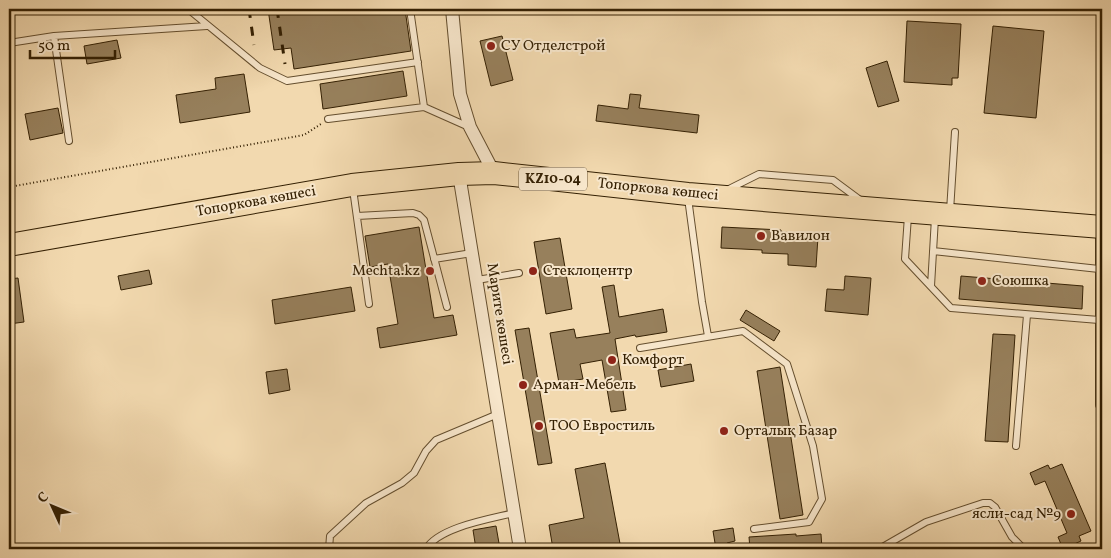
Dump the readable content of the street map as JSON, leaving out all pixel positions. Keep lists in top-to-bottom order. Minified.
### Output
{"streets":{"highway":["KZ10-04","Топоркова көшесі"],"street":["Марите көшесі"]},"crossings":[["Топоркова көшесі","Марите көшесі"]],"places":["СУ Отделстрой","Вавилон","Mechta.kz","Стеклоцентр","Союшка","Комфорт","Арман-Мебель","ТОО Евростиль","Орталық Базар","ясли-сад №9"],"scale_bar":"50 m","north":"top left"}
